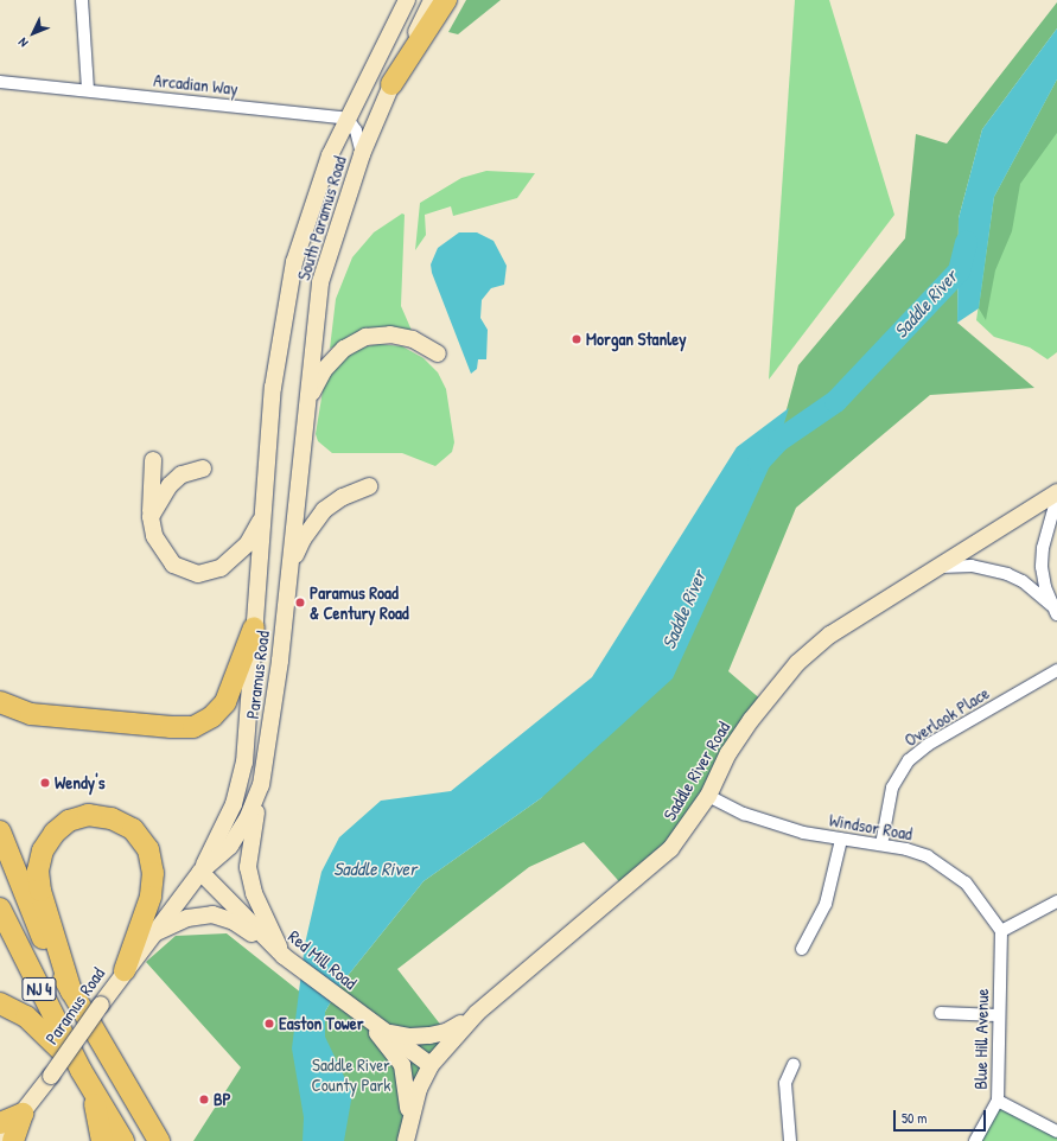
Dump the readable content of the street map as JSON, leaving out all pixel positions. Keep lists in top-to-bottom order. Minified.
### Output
{"streets":{"highway":["NJ 4"],"main road":["South Paramus Road","Paramus Road","Saddle River Road","Red Mill Road"],"street":["Arcadian Way","Overlook Place","Windsor Road","Blue Hill Avenue"]},"crossings":[["Arcadian Way","South Paramus Road"],["South Paramus Road","Paramus Road"],["Paramus Road","Red Mill Road"],["Overlook Place","Windsor Road"],["Saddle River Road","Windsor Road"],["Saddle River Road","Red Mill Road"],["Windsor Road","Blue Hill Avenue"]],"water":["Saddle River"],"parks":["Saddle River County Park"],"places":["Morgan Stanley","Paramus Road & Century Road","Wendy's","Easton Tower","BP"],"scale_bar":"50 m","north":"bottom left"}
